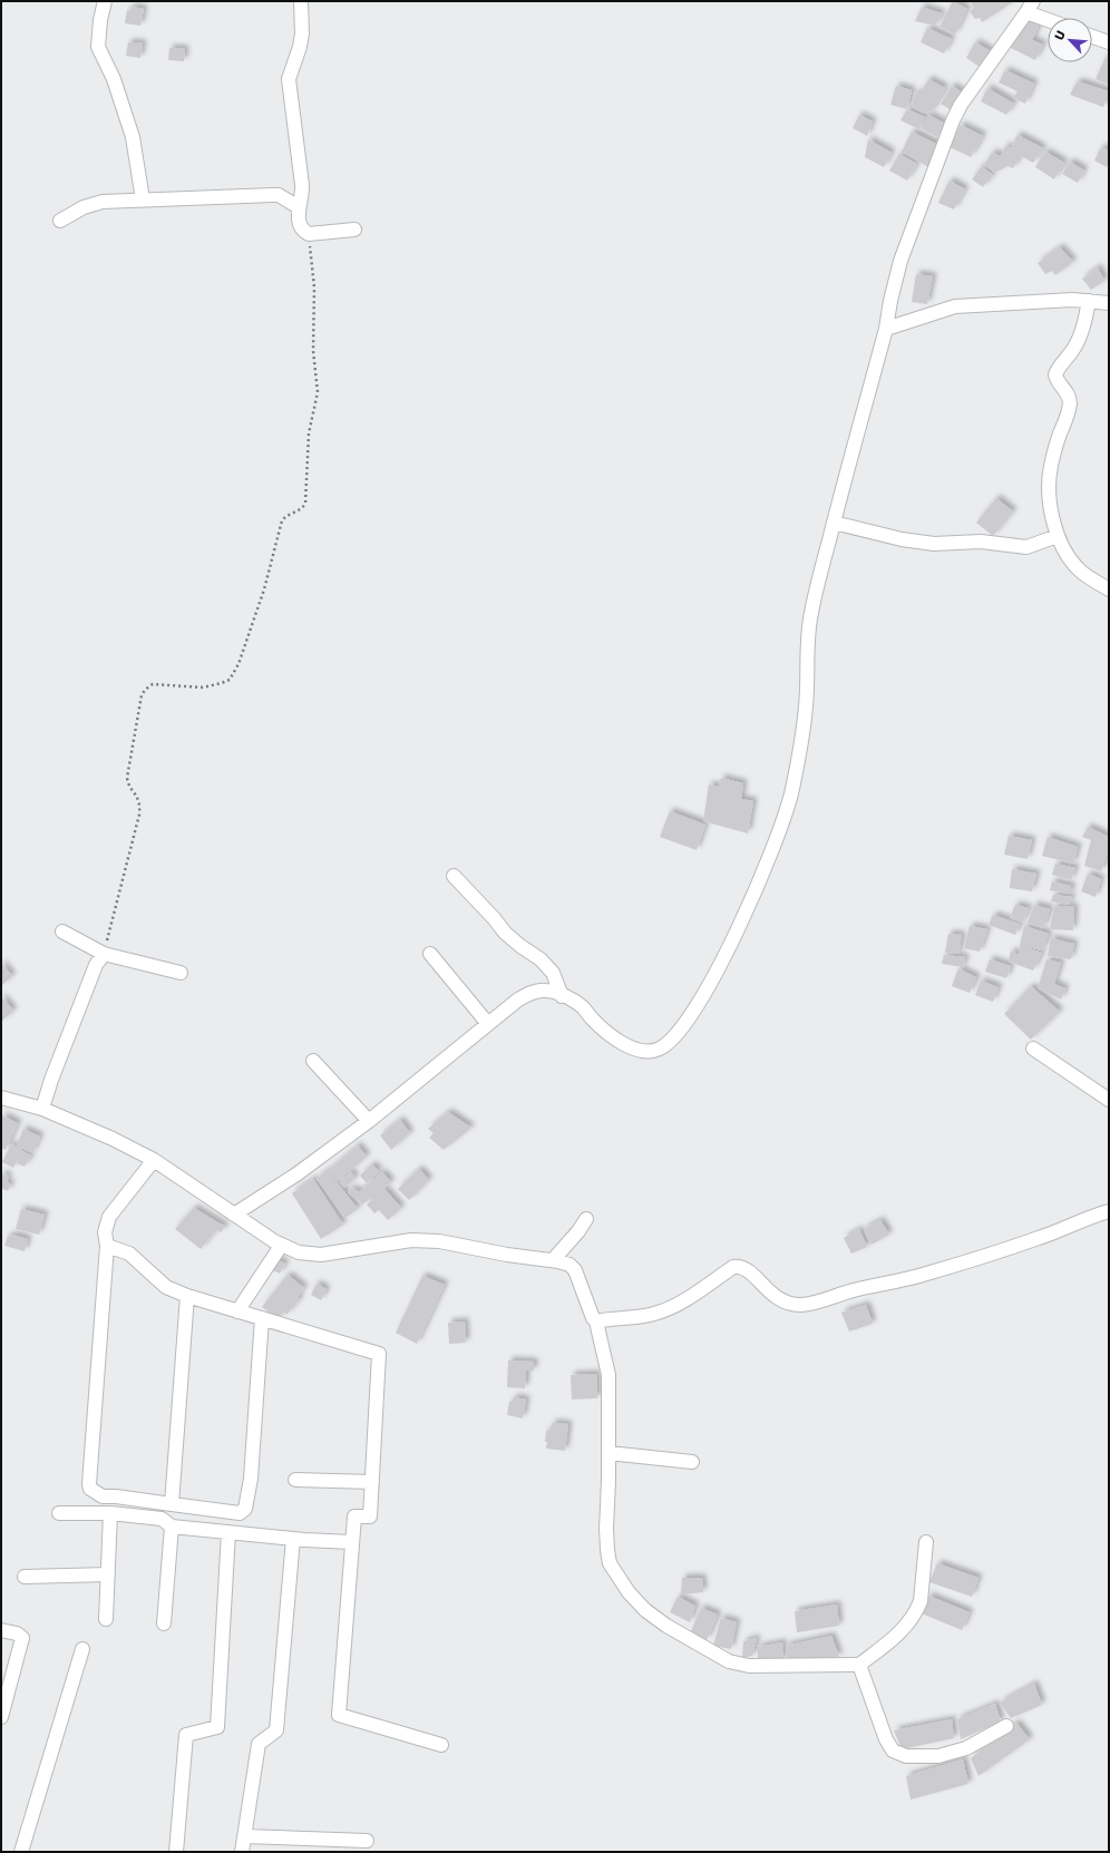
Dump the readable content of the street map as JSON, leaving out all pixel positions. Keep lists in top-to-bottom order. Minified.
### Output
{"north":"top left"}
